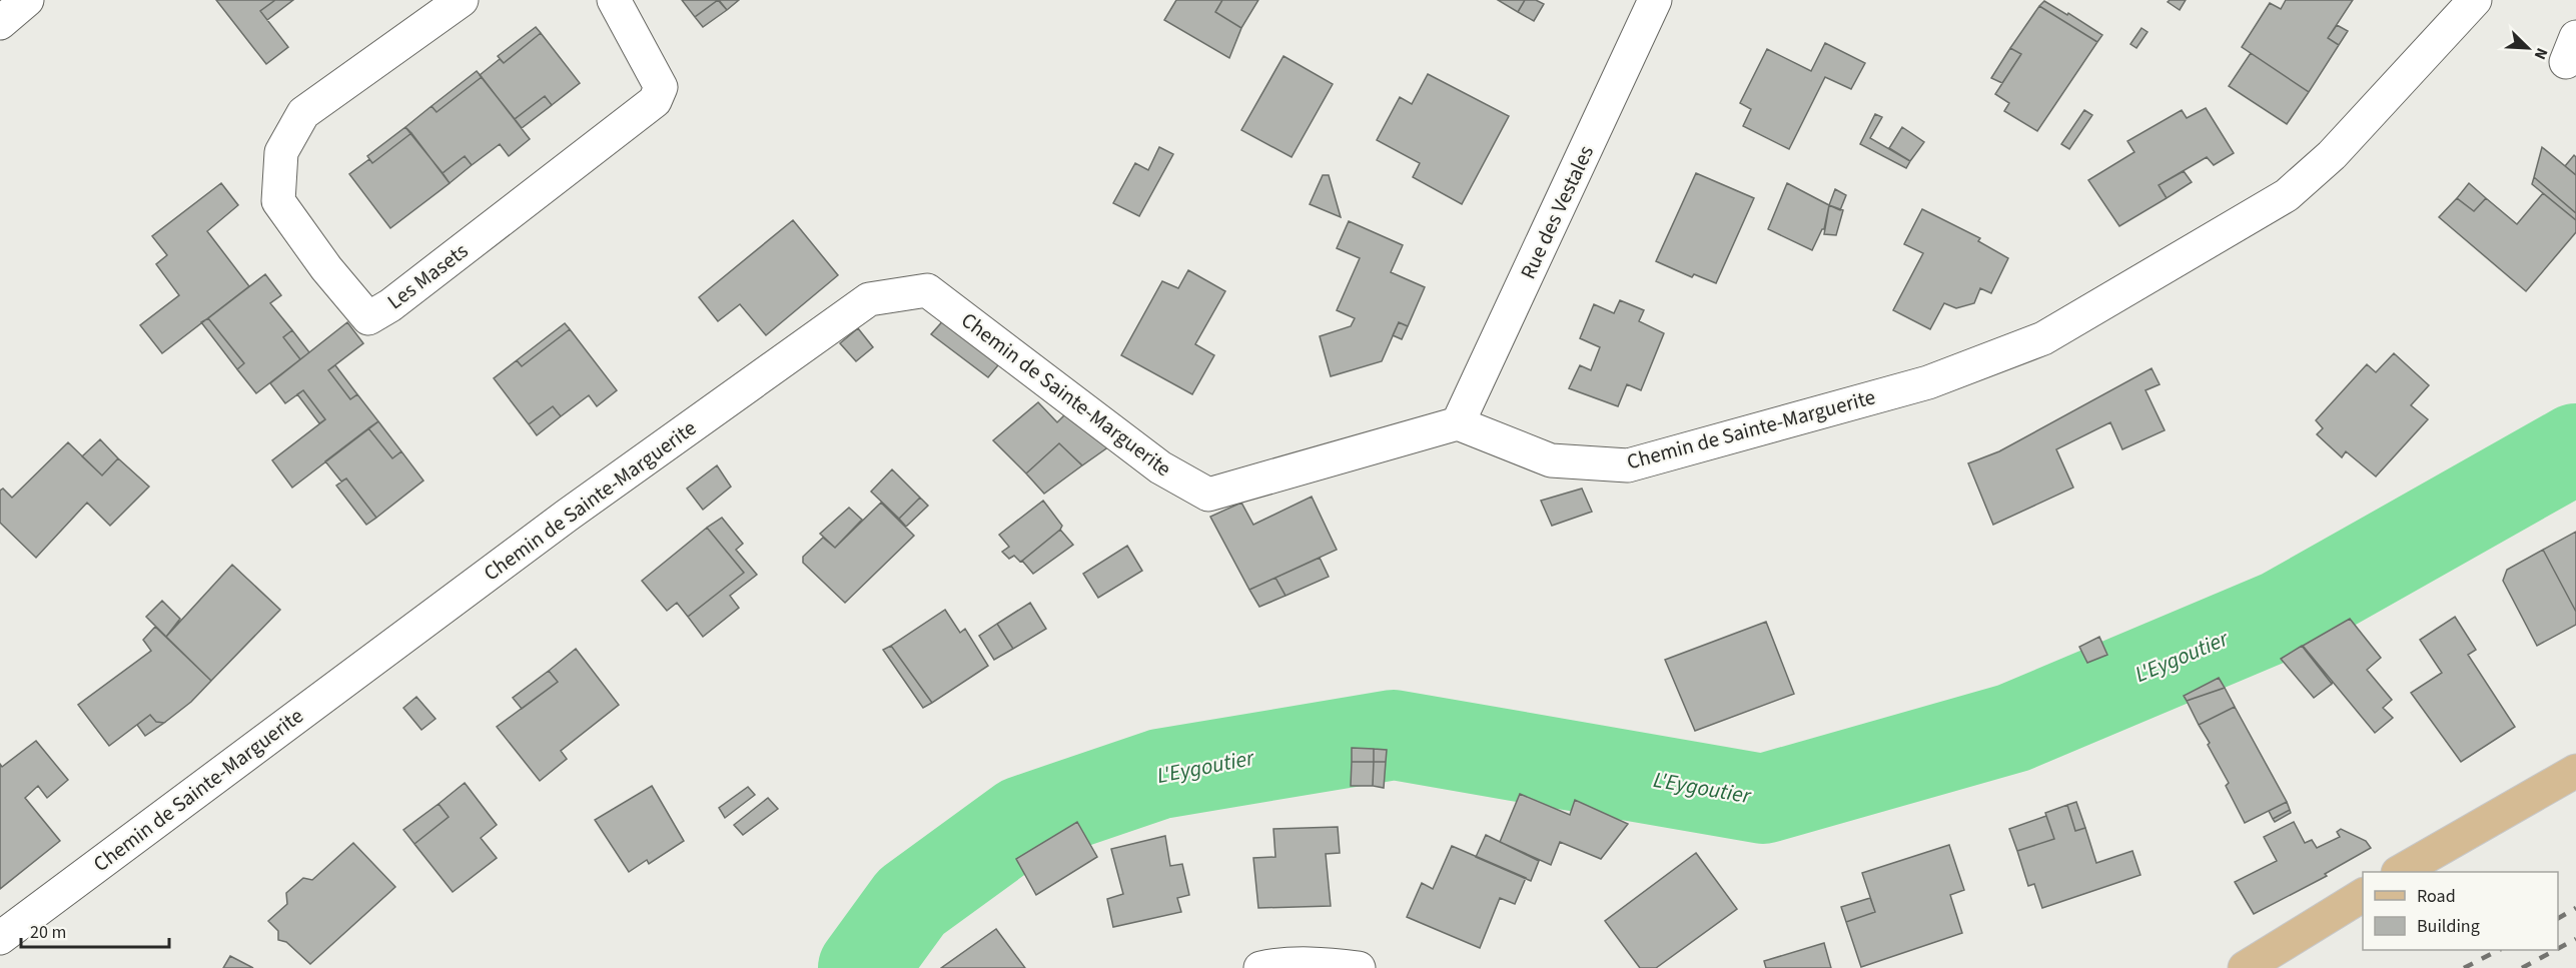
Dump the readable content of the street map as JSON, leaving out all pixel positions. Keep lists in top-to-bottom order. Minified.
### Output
{"streets":{"street":["Rue des Vestales","Les Masets","Chemin de Sainte-Marguerite"]},"crossings":[["Rue des Vestales","Chemin de Sainte-Marguerite"]],"water":["L'Eygoutier"],"legend":["Road","Building"],"scale_bar":"20 m","north":"bottom right"}
